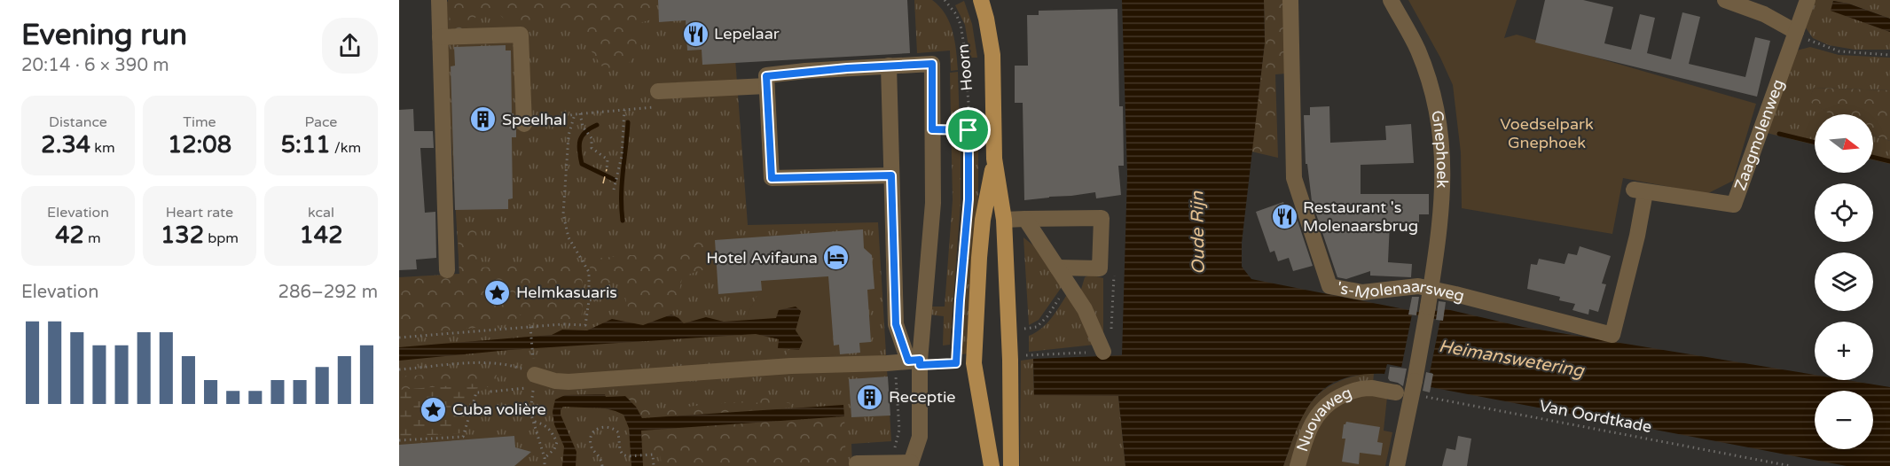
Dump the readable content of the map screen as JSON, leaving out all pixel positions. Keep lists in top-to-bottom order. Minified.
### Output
{"streets":{"main road":["Hoorn"],"street":["Zaagmolenweg","Gnephoek","'s-Molenaarsweg","Nuovaweg"],"path":["Van Oordtkade"]},"crossings":[["Zaagmolenweg","'s-Molenaarsweg"]],"water":["Oude Rijn","Heimanswetering"],"parks":["Voedselpark Gnephoek"],"places":{"restaurant":["Lepelaar","Restaurant 's Molenaarsbrug"],"building":["Speelhal","Receptie"],"hotel":["Hotel Avifauna"],"place":["Helmkasuaris","Cuba volière"]},"north":"right","page":{"heading":["Evening run","20:14 · 6 × 390 m"],"stats":[["Distance","2.34 km"],["Time","12:08"],["Pace","5:11 /km"],["Elevation","42 m"],["Heart rate","132 bpm"],["kcal","142"]],"map_buttons":["+","−"],"chart":["Elevation","286–292 m"]}}
